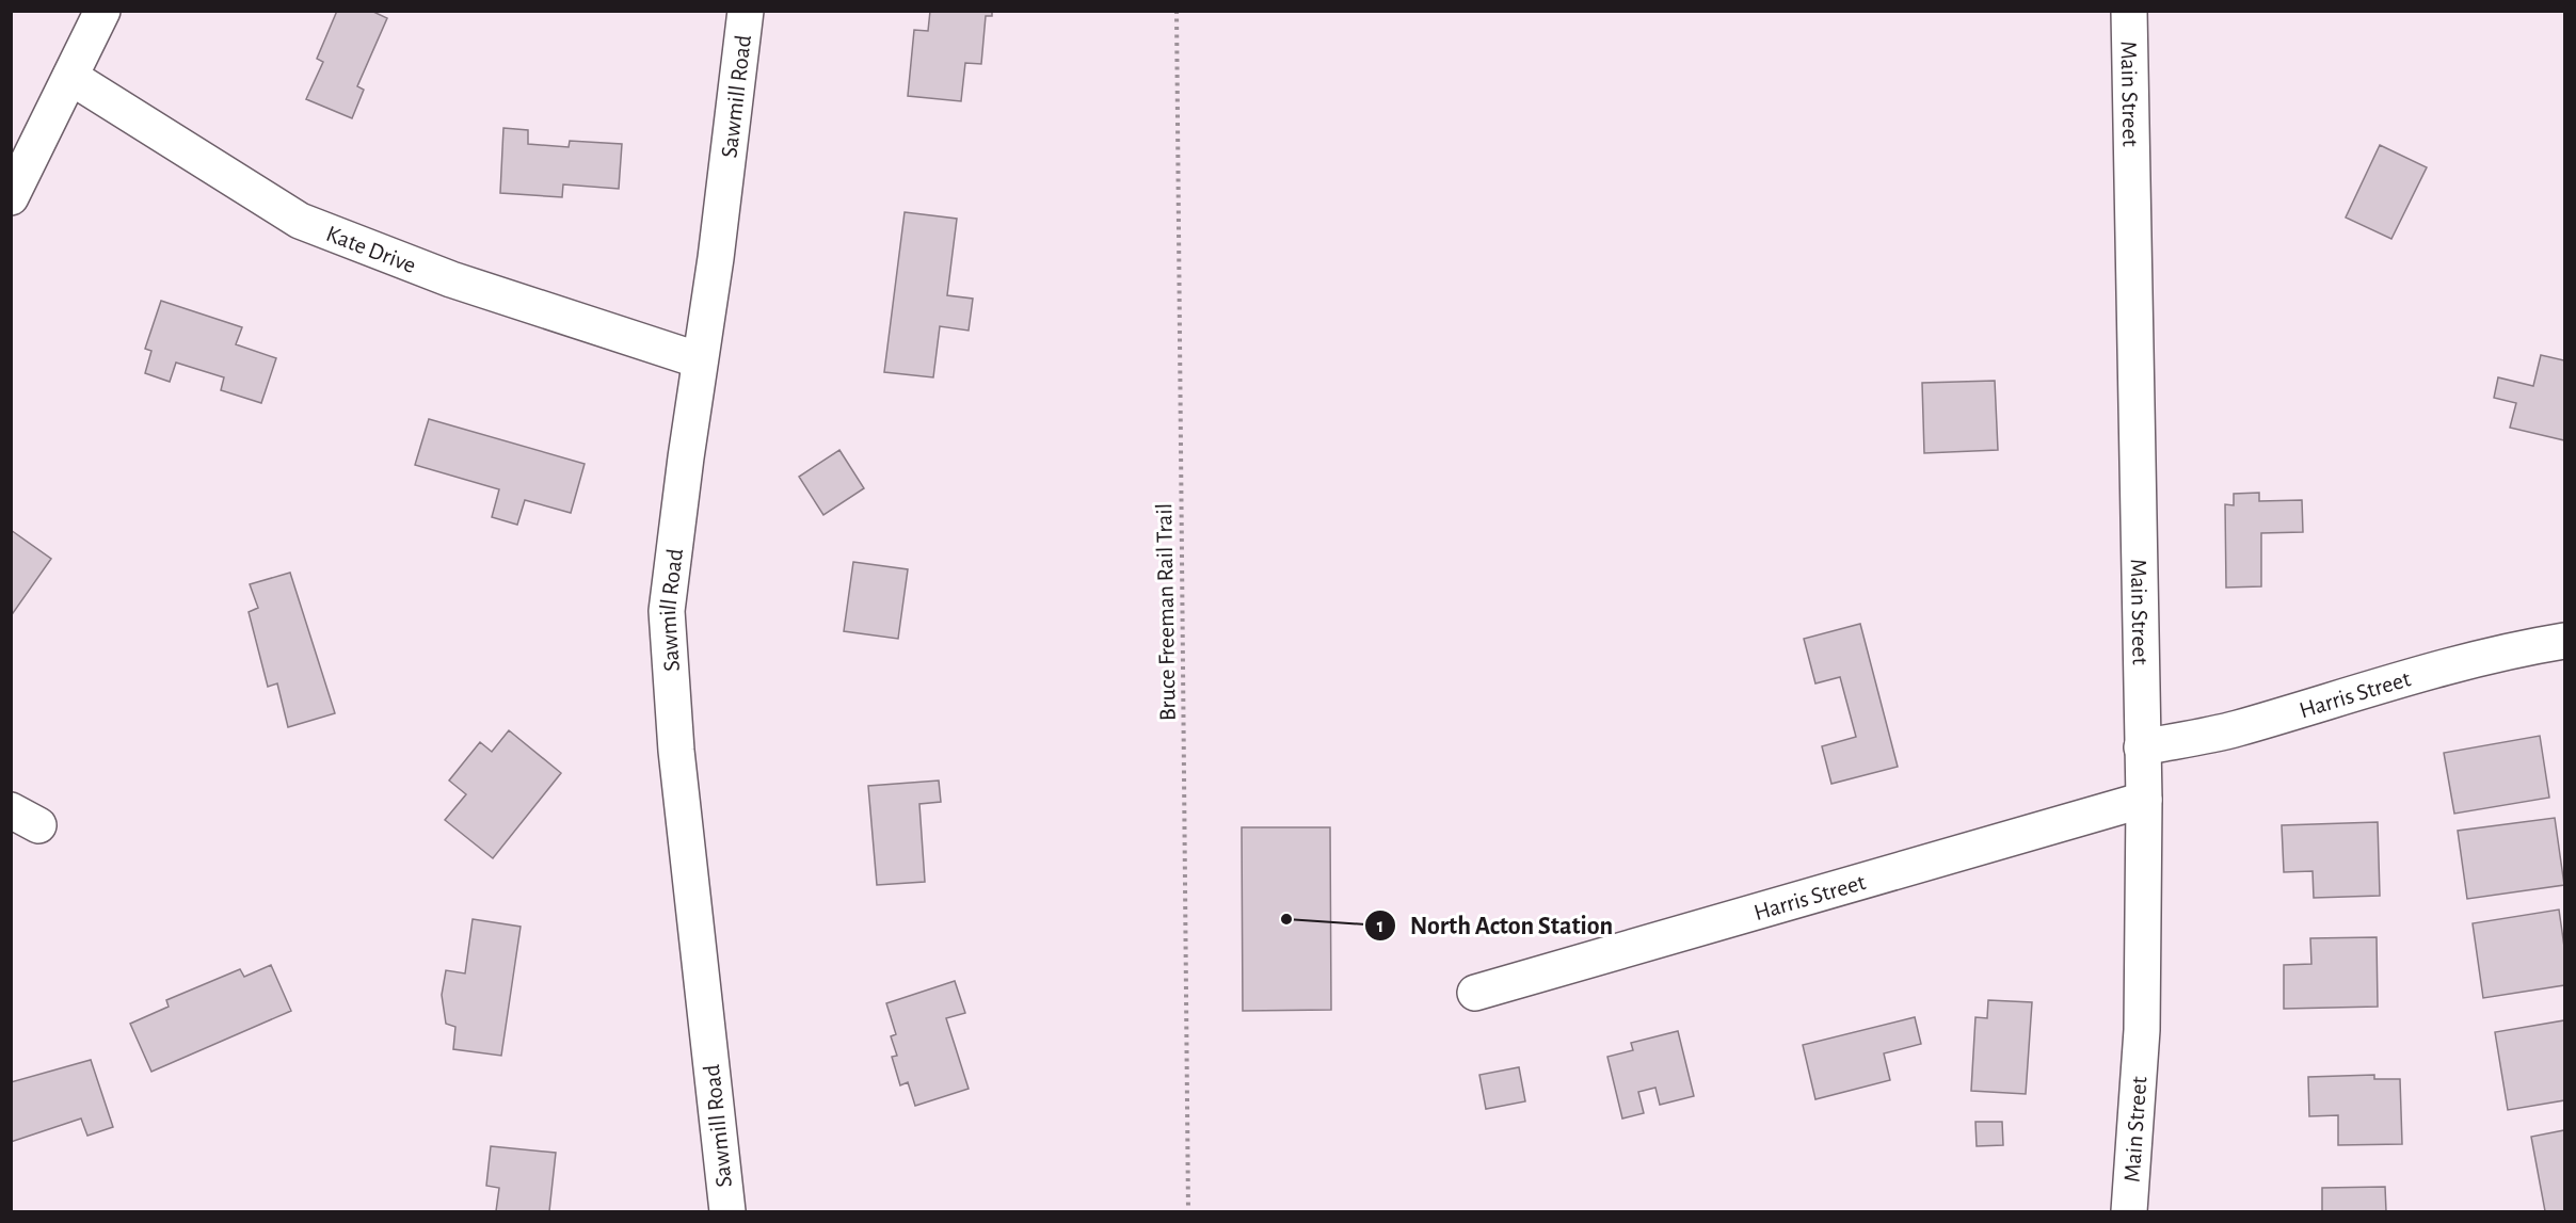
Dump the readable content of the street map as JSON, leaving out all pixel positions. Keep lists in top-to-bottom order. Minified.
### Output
{"streets":{"street":["Main Street","Sawmill Road","Kate Drive","Harris Street"],"path":["Bruce Freeman Rail Trail"]},"crossings":[["Main Street","Harris Street"],["Sawmill Road","Kate Drive"]],"places":["North Acton Station"]}
